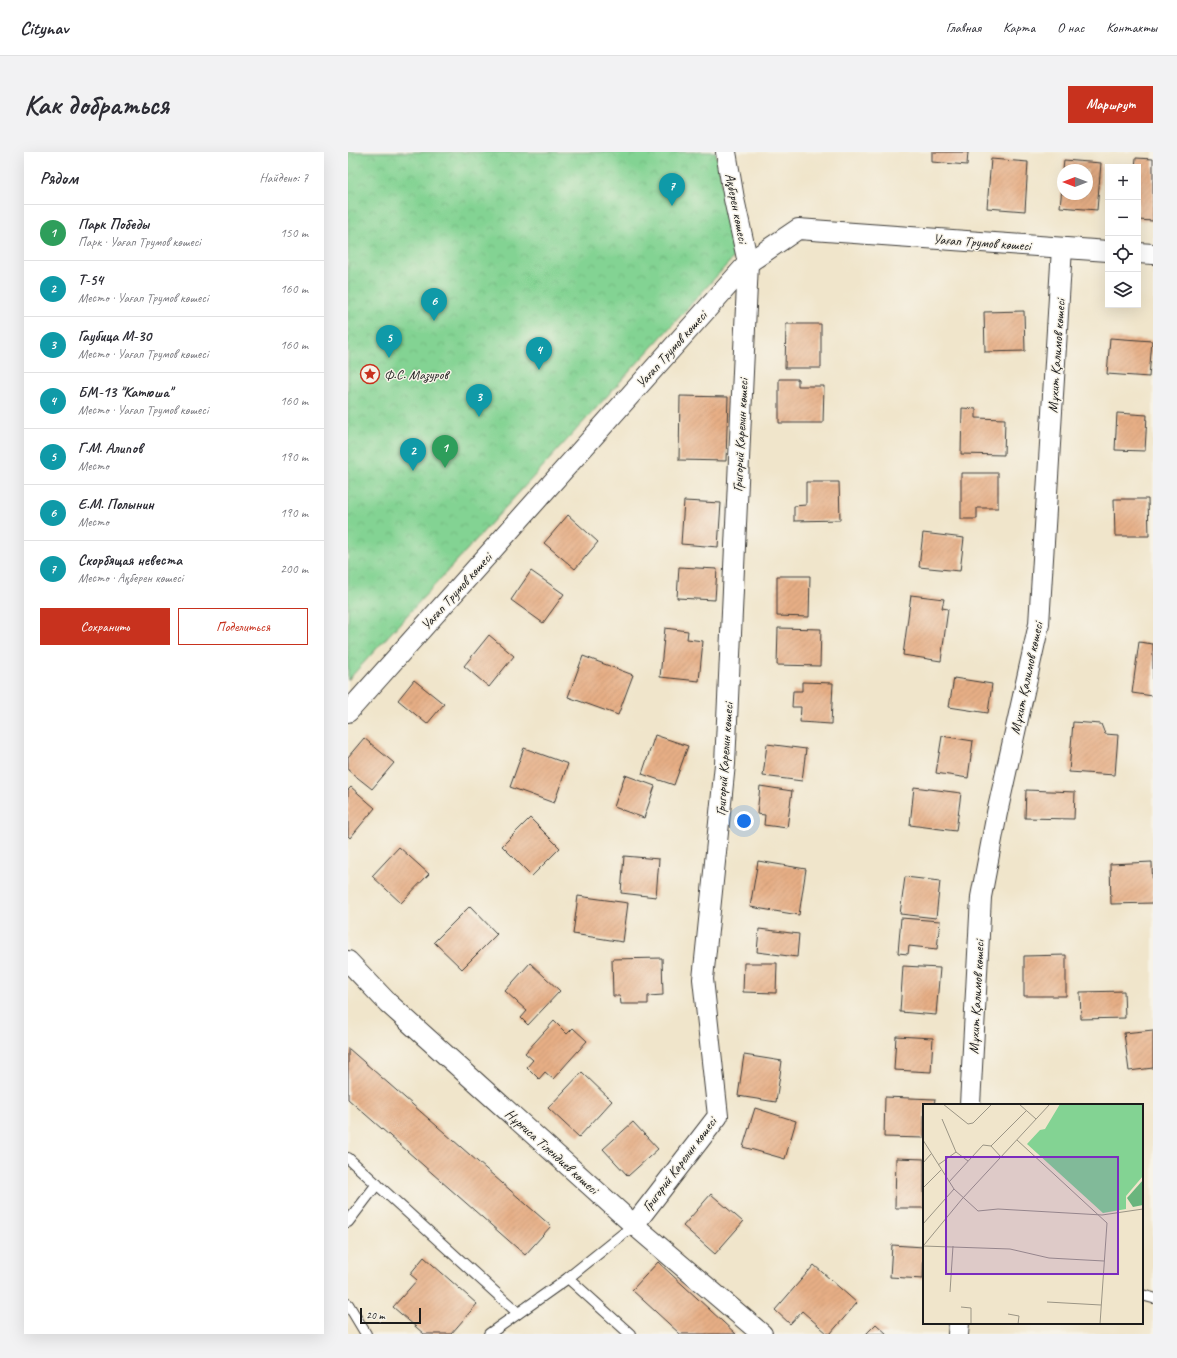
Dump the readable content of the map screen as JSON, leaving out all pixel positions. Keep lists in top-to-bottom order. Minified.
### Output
{"streets":{"street":["Ақберен көшесі","Уағап Трумов көшесі","Мұхит Қалимов көшесі","Григорий Карелин көшесі","Нұрғиса Тілендиев көшесі"]},"crossings":[["Ақберен көшесі","Уағап Трумов көшесі"],["Ақберен көшесі","Григорий Карелин көшесі"],["Уағап Трумов көшесі","Мұхит Қалимов көшесі"],["Уағап Трумов көшесі","Григорий Карелин көшесі"],["Григорий Карелин көшесі","Нұрғиса Тілендиев көшесі"]],"places":{"place":["Ф.С. Мазуров"]},"scale_bar":"20 m","north":"left","page":{"header":"Citynav","nav":["Главная","Карта","О нас","Контакты"],"buttons":["Маршрут",["Сохранить","Поделиться"]],"title":"Как добраться","heading":["Рядом","Найдено: 7"],"map_buttons":["+","−"],"pins":["7","6","5","4","3","1","2"],"list":[{"mark":"1","name":"Парк Победы","note":"Парк · Уағап Трумов көшесі","value":"150 m"},{"mark":"2","name":"Т-54","note":"Место · Уағап Трумов көшесі","value":"160 m"},{"mark":"3","name":"Гаубица М-30","note":"Место · Уағап Трумов көшесі","value":"160 m"},{"mark":"4","name":"БМ-13 \"Катюша\"","note":"Место · Уағап Трумов көшесі","value":"160 m"},{"mark":"5","name":"Г.М. Алипов","note":"Место","value":"190 m"},{"mark":"6","name":"Е.М. Полынин","note":"Место","value":"190 m"},{"mark":"7","name":"Скорбящая невеста","note":"Место · Ақберен көшесі","value":"200 m"}],"scale":"20 m"}}
